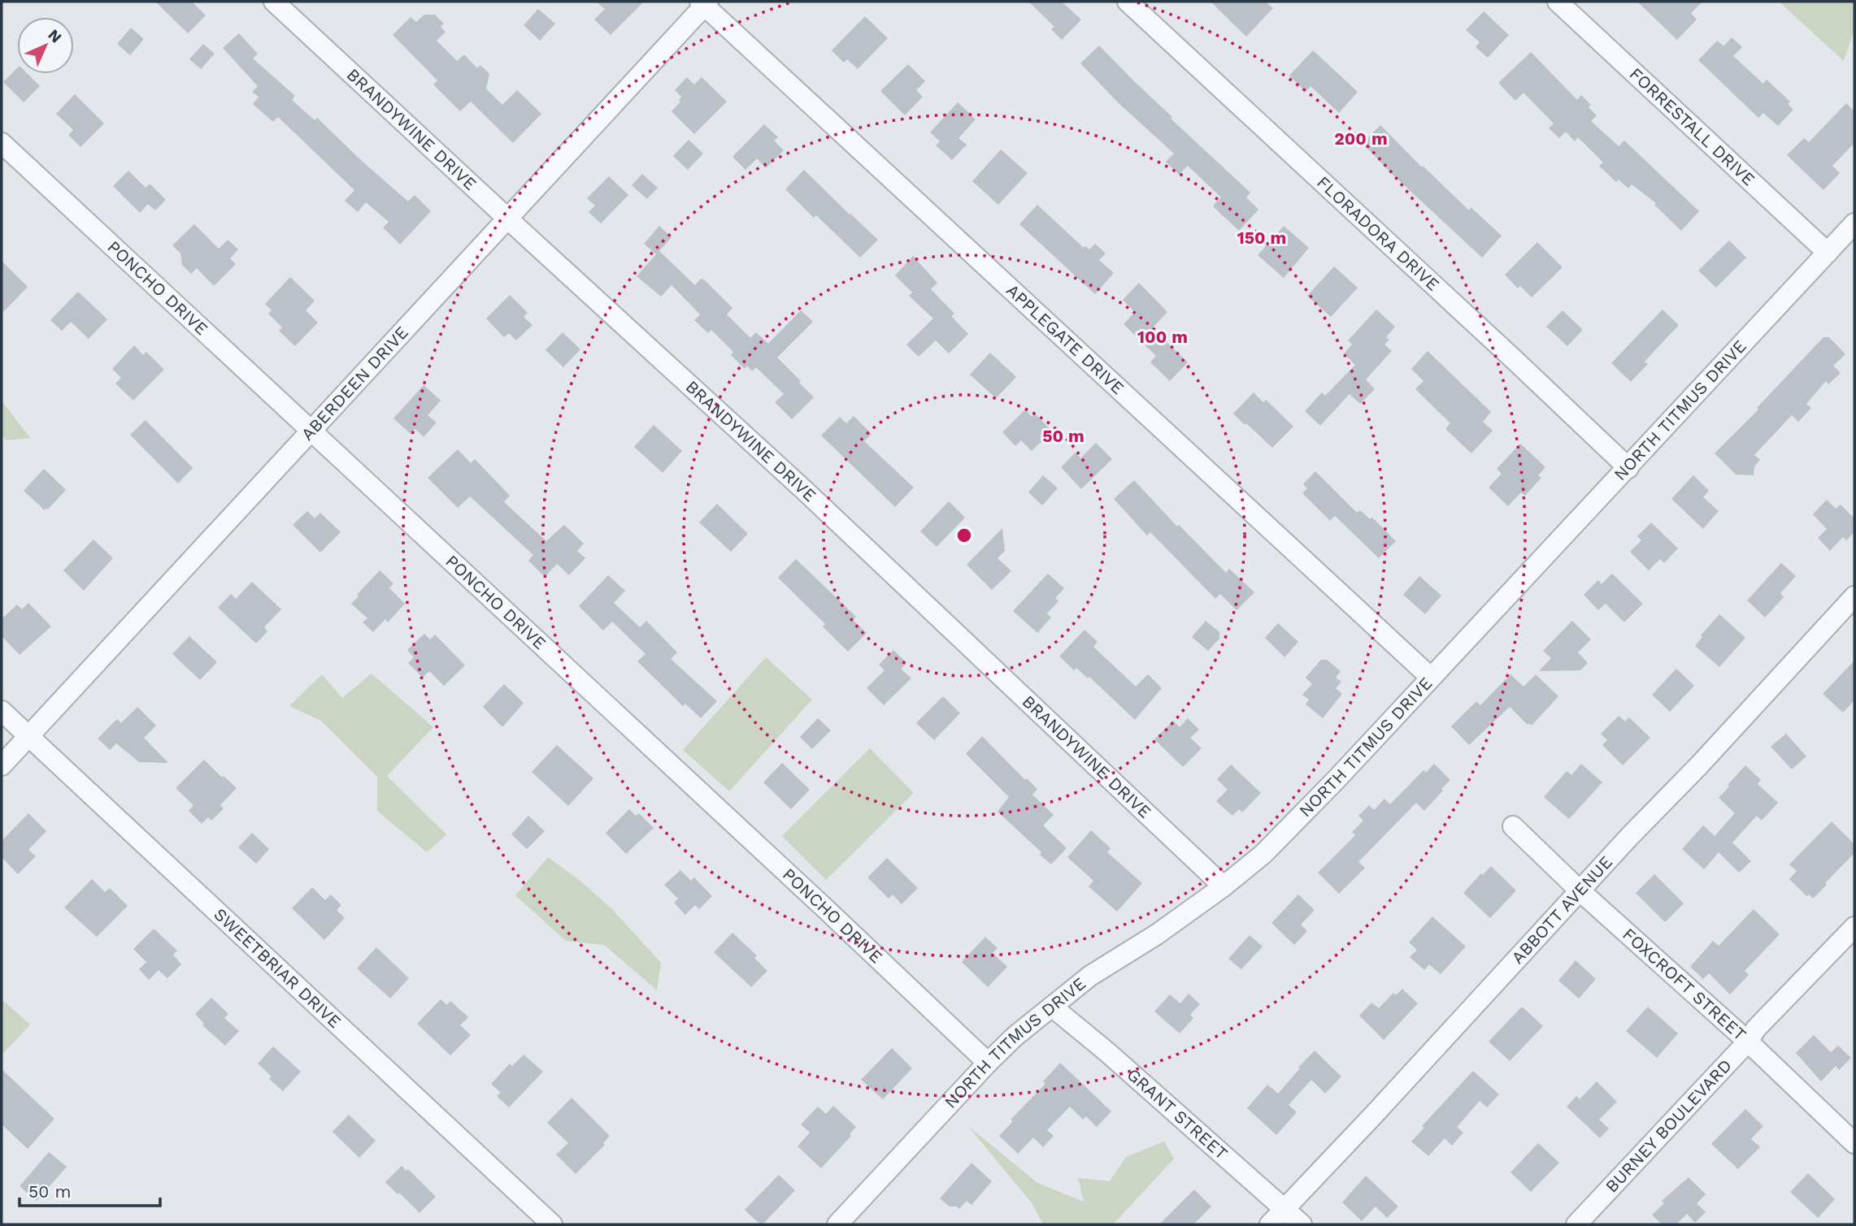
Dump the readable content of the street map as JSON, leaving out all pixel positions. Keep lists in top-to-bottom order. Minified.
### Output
{"streets":{"street":["FORRESTALL DRIVE","BRANDYWINE DRIVE","FLORADORA DRIVE","PONCHO DRIVE","APPLEGATE DRIVE","ABERDEEN DRIVE","NORTH TITMUS DRIVE","ABBOTT AVENUE","SWEETBRIAR DRIVE","FOXCROFT STREET","GRANT STREET","BURNEY BOULEVARD"]},"crossings":[["FORRESTALL DRIVE","NORTH TITMUS DRIVE"],["BRANDYWINE DRIVE","ABERDEEN DRIVE"],["BRANDYWINE DRIVE","NORTH TITMUS DRIVE"],["FLORADORA DRIVE","NORTH TITMUS DRIVE"],["PONCHO DRIVE","ABERDEEN DRIVE"],["PONCHO DRIVE","NORTH TITMUS DRIVE"],["APPLEGATE DRIVE","ABERDEEN DRIVE"],["APPLEGATE DRIVE","NORTH TITMUS DRIVE"],["ABERDEEN DRIVE","SWEETBRIAR DRIVE"],["NORTH TITMUS DRIVE","GRANT STREET"],["ABBOTT AVENUE","FOXCROFT STREET"],["ABBOTT AVENUE","GRANT STREET"],["FOXCROFT STREET","BURNEY BOULEVARD"]],"scale_bar":"50 m","north":"top right","rings":["200 m","150 m","100 m","50 m"]}
